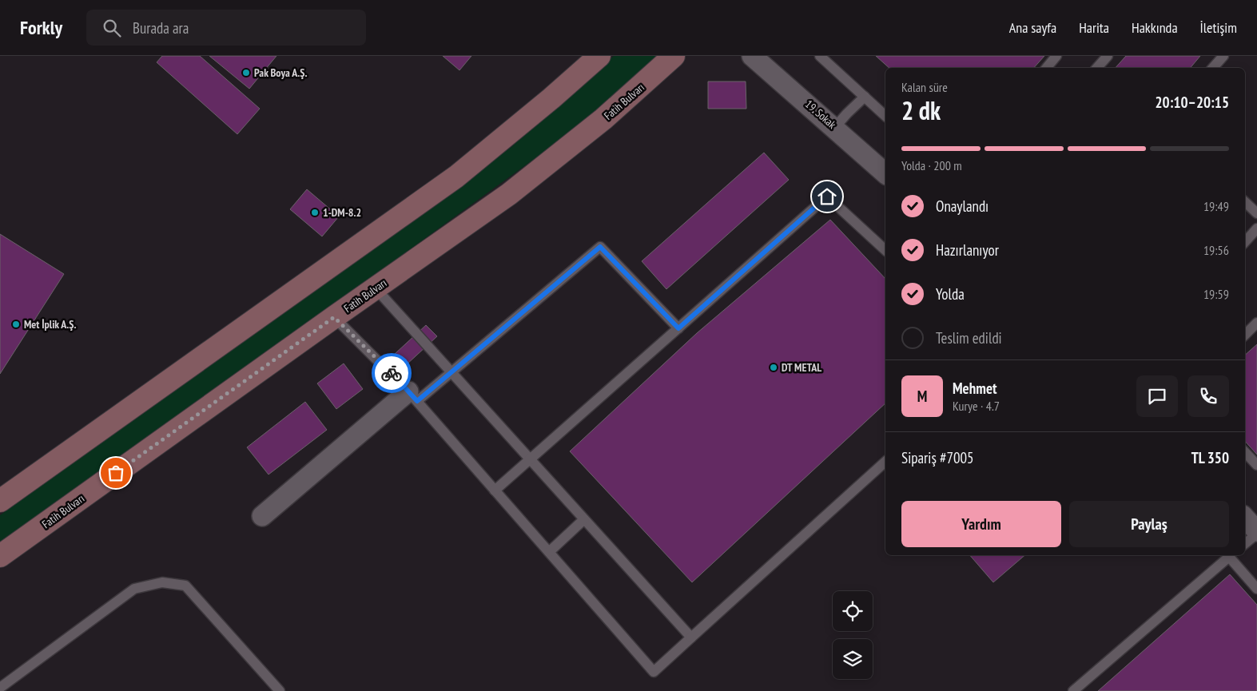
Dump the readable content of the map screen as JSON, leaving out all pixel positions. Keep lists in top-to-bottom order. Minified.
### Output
{"streets":{"main road":["Fatih Bulvarı"],"street":["19. Sokak"]},"places":["Pak Boya A.Ş.","1-DM-8.2","Met İplik A.Ş.","DT METAL"],"page":{"header":"Forkly","search":"Burada ara","nav":["Ana sayfa","Harita","Hakkında","İletişim"],"heading":["2 dk","Kalan süre","20:10–20:15"],"panel":["Mehmet","Kurye · 4.7","Sipariş #7005","TL 350"],"bar":"Yolda · 200 m","list":[["Onaylandı","19:49"],["Hazırlanıyor","19:56"],["Yolda","19:59"],"Teslim edildi"],"round":"M","buttons":["Yardım","Paylaş"]}}
